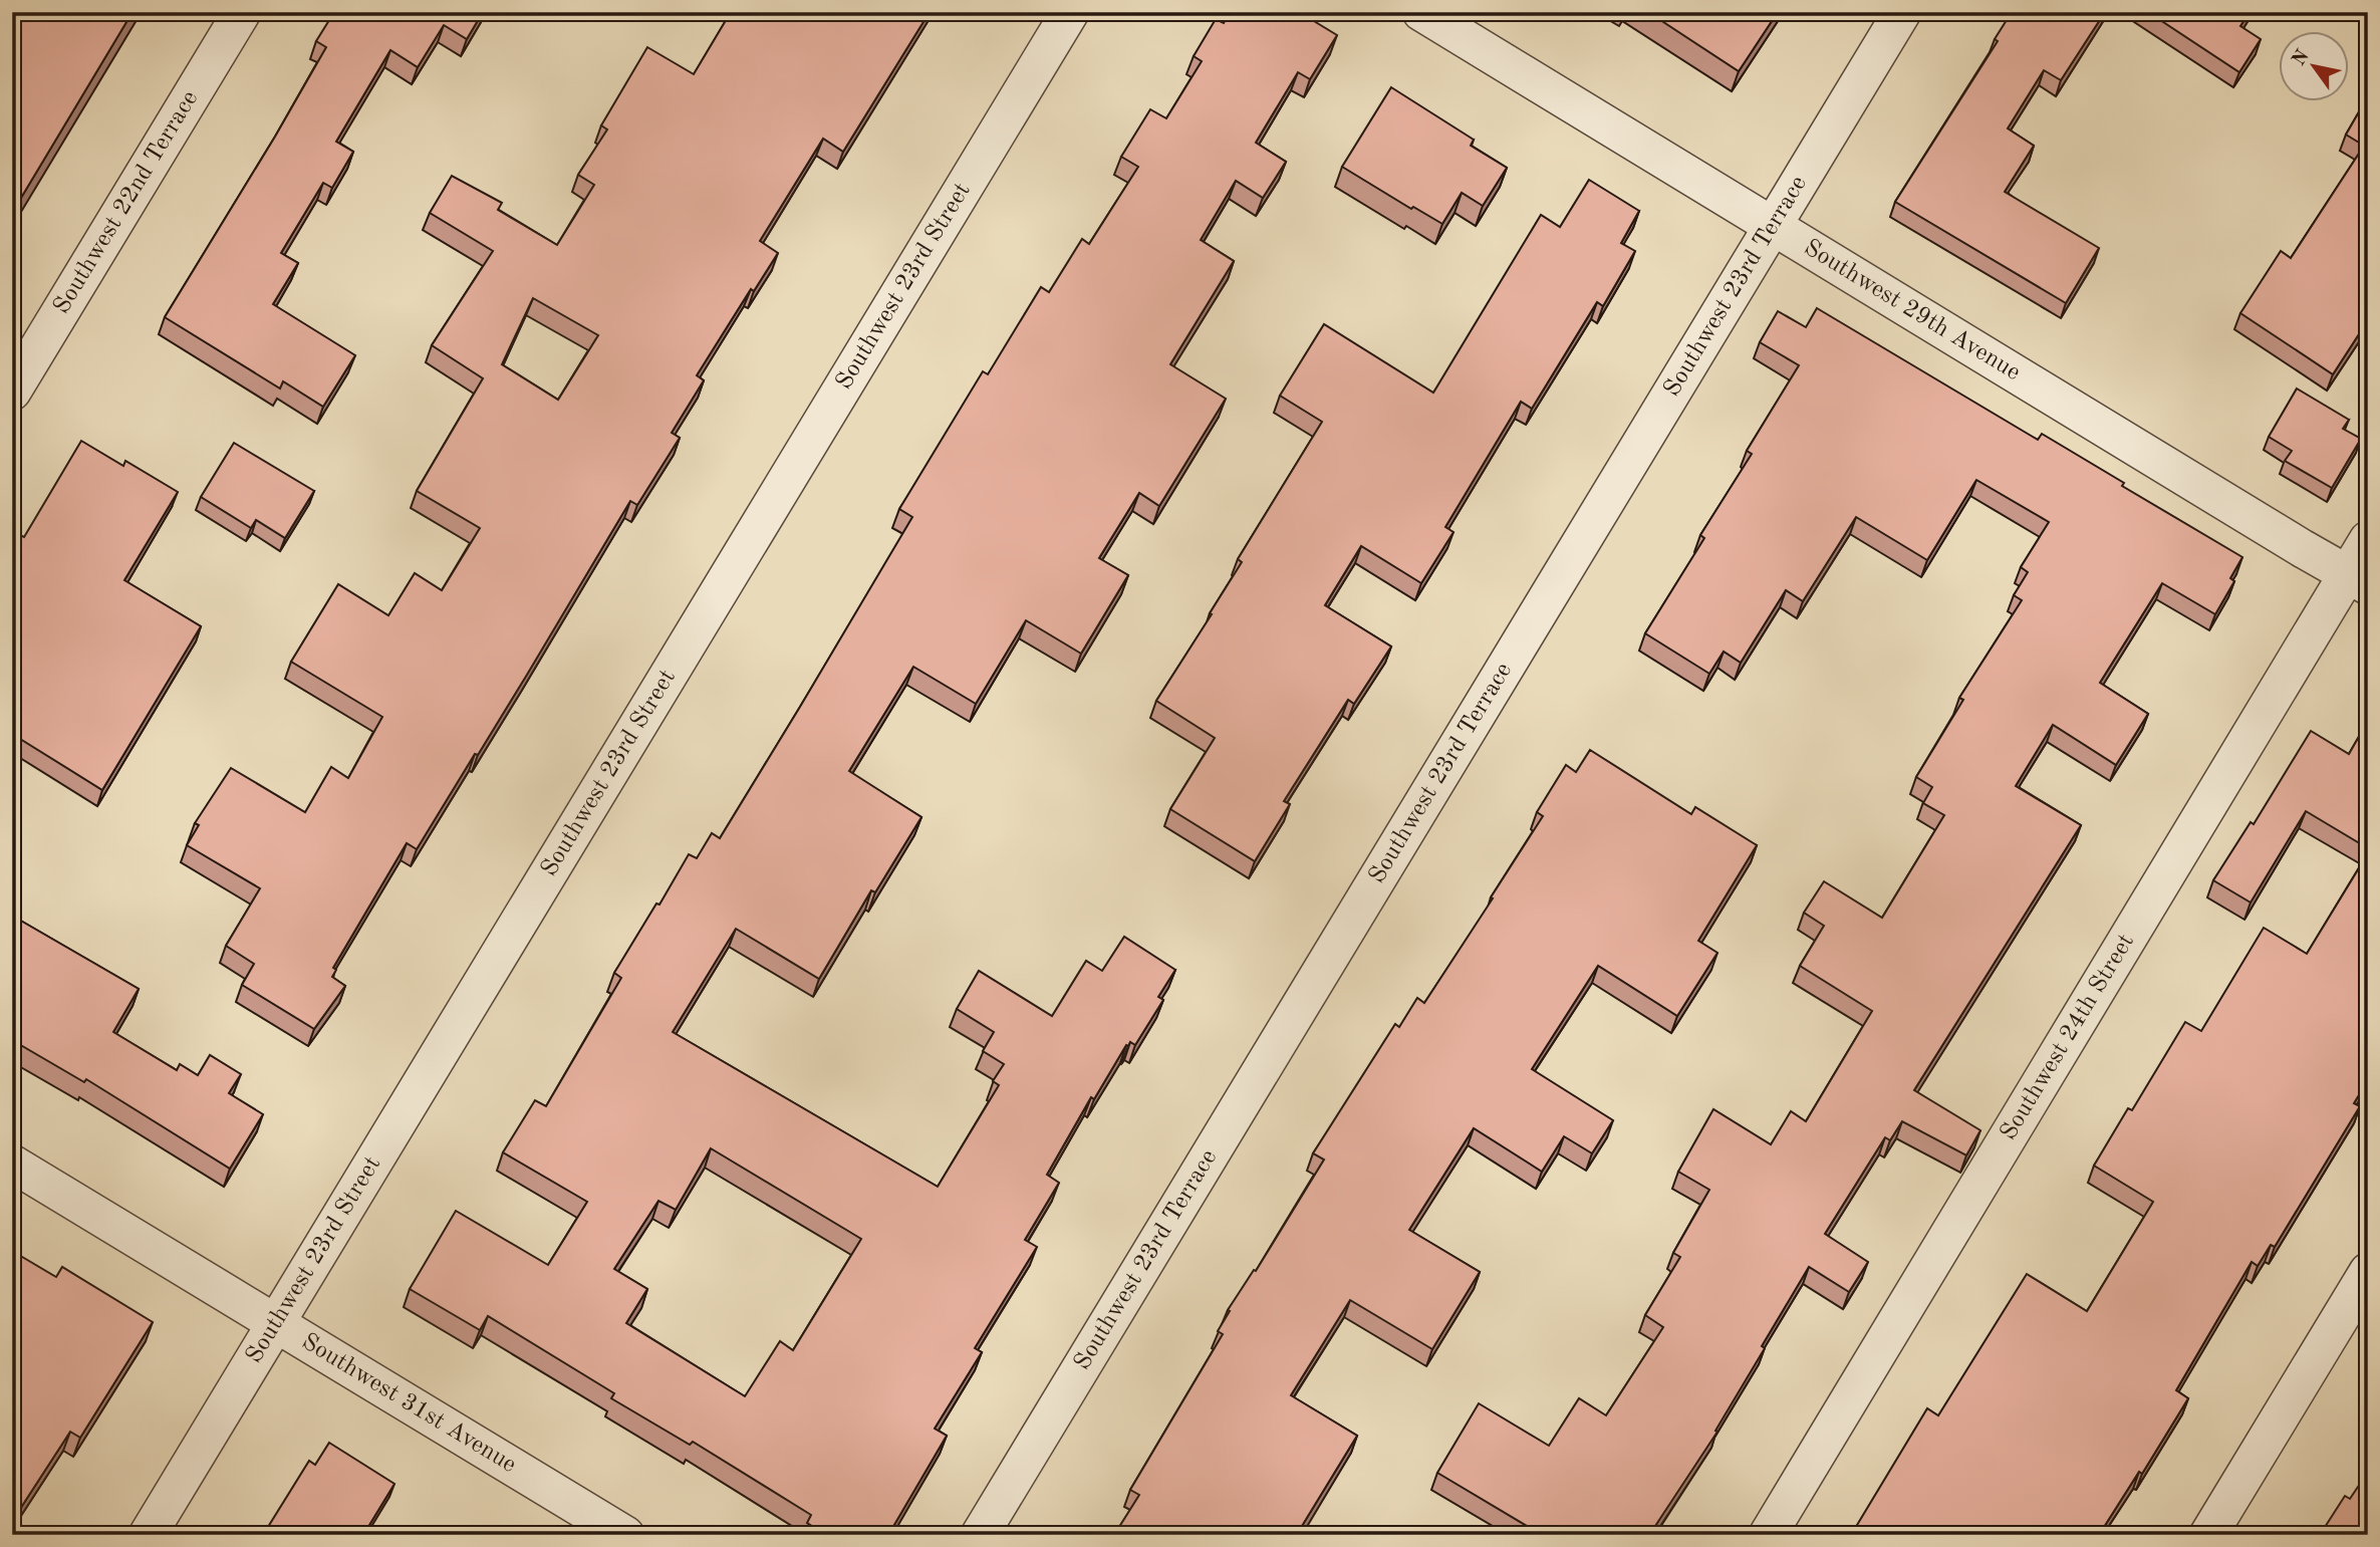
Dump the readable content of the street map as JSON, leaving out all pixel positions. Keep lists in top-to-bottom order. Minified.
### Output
{"streets":{"street":["Southwest 22nd Terrace","Southwest 23rd Street","Southwest 23rd Terrace","Southwest 29th Avenue","Southwest 24th Street","Southwest 31st Avenue"]},"crossings":[["Southwest 23rd Street","Southwest 31st Avenue"],["Southwest 23rd Terrace","Southwest 29th Avenue"],["Southwest 29th Avenue","Southwest 24th Street"]],"north":"top left"}
